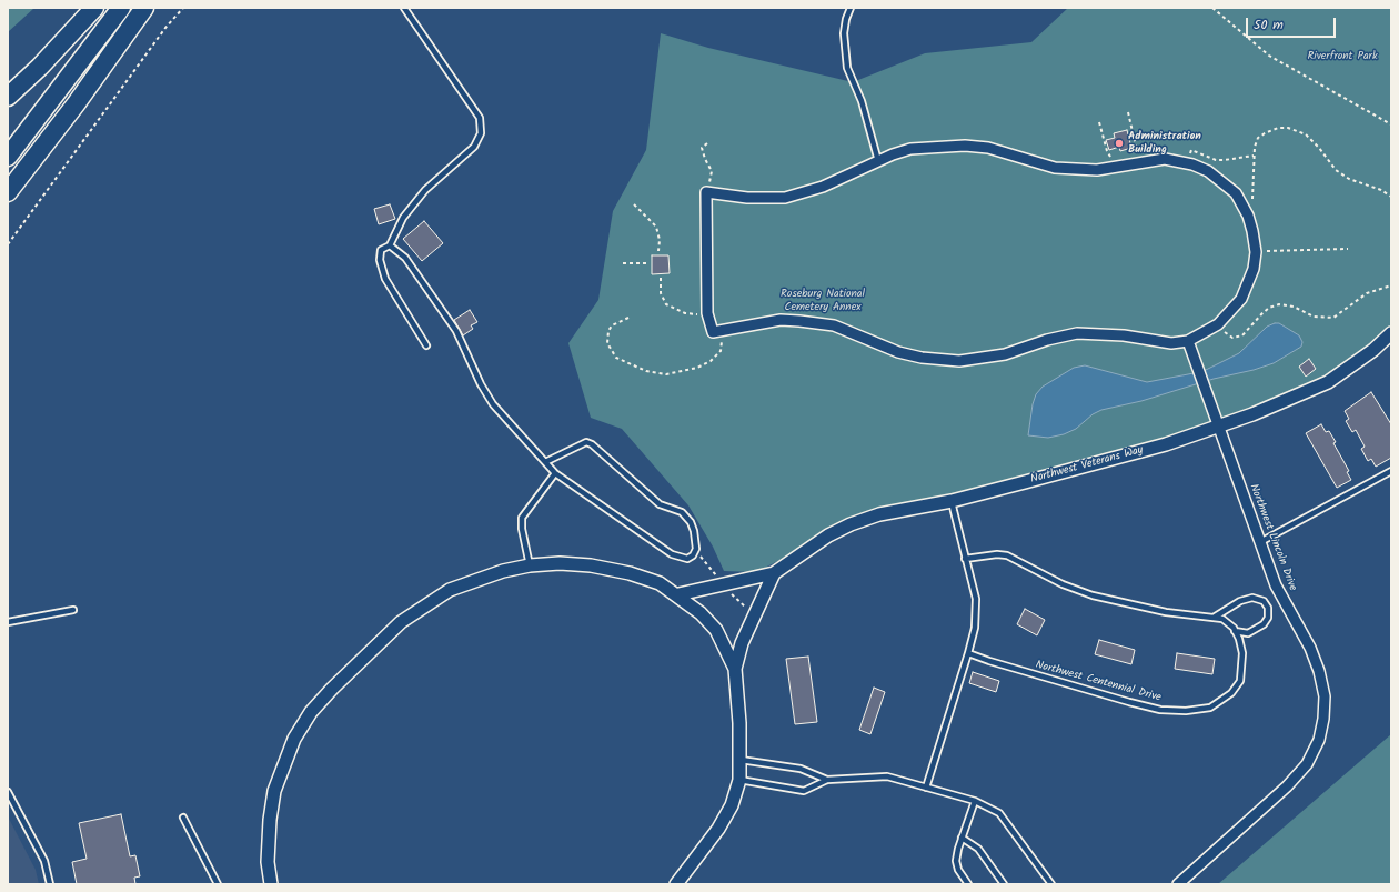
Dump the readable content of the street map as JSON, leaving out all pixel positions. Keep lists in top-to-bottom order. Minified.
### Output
{"streets":{"street":["Northwest Veterans Way","Northwest Lincoln Drive"],"lane":["Northwest Centennial Drive"]},"crossings":[["Northwest Veterans Way","Northwest Lincoln Drive"]],"parks":["Riverfront Park","Roseburg National Cemetery Annex"],"places":["Administration Building"],"scale_bar":"50 m"}
